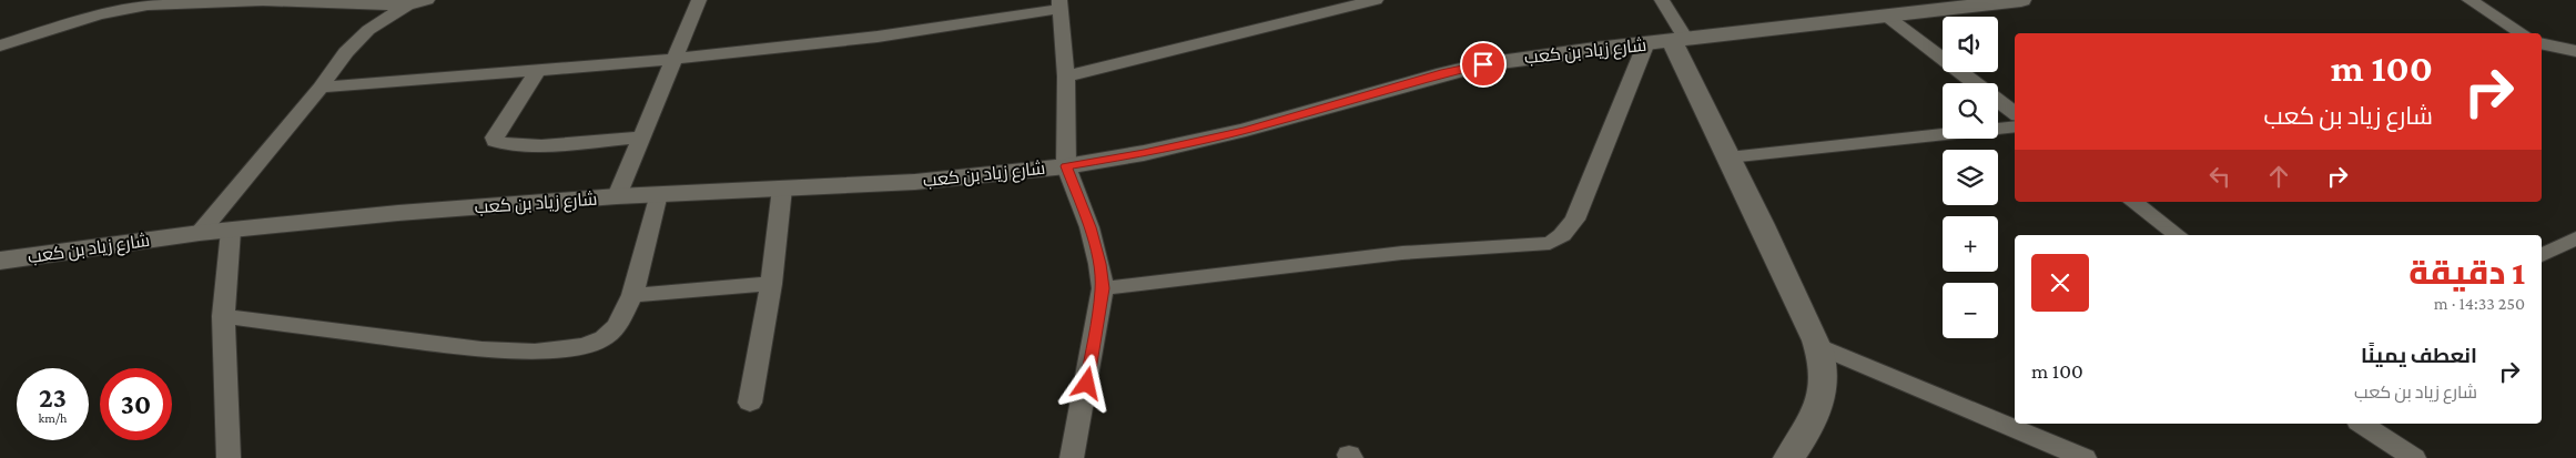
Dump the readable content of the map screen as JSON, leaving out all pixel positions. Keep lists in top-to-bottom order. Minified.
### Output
{"streets":{"street":["شارع زياد بن كعب"]},"page":{"map_buttons":["+","−"],"turn":["100 m","شارع زياد بن كعب"],"heading":["1 دقيقة","250 m · 14:33"],"list":[{"name":"انعطف يمينًا","note":"شارع زياد بن كعب","value":"100 m"}],"speed":"23 km/h","limit":"30"}}
